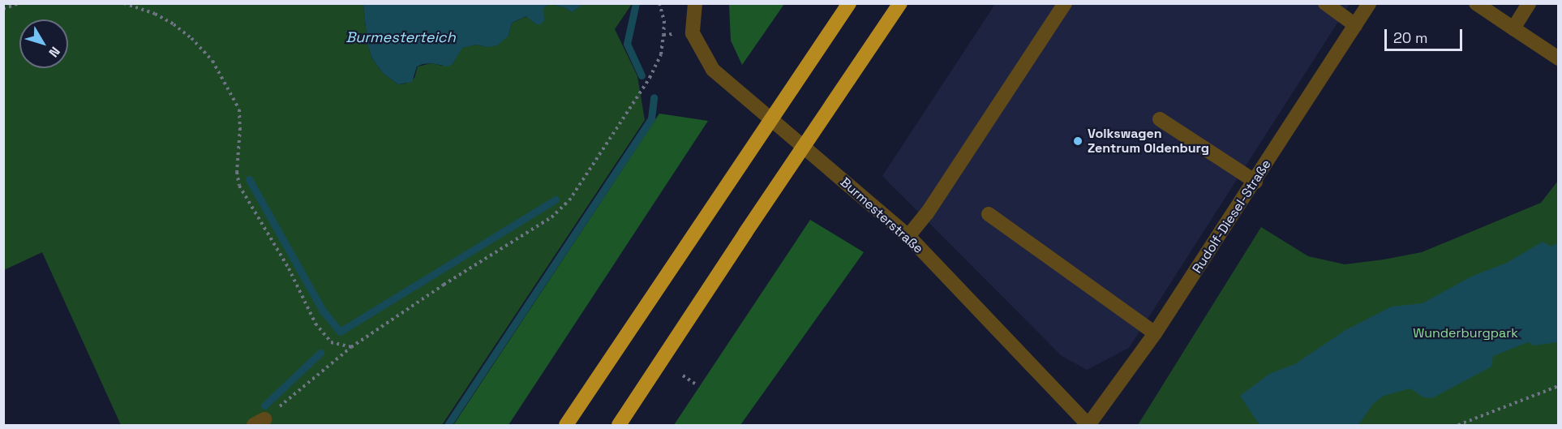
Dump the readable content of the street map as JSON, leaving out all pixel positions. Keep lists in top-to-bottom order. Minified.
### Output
{"streets":{"street":["Burmesterstraße","Rudolf-Diesel-Straße"]},"crossings":[["Burmesterstraße","Rudolf-Diesel-Straße"]],"water":["Burmesterteich"],"parks":["Wunderburgpark"],"places":["Volkswagen Zentrum Oldenburg"],"scale_bar":"20 m","north":"bottom right"}
